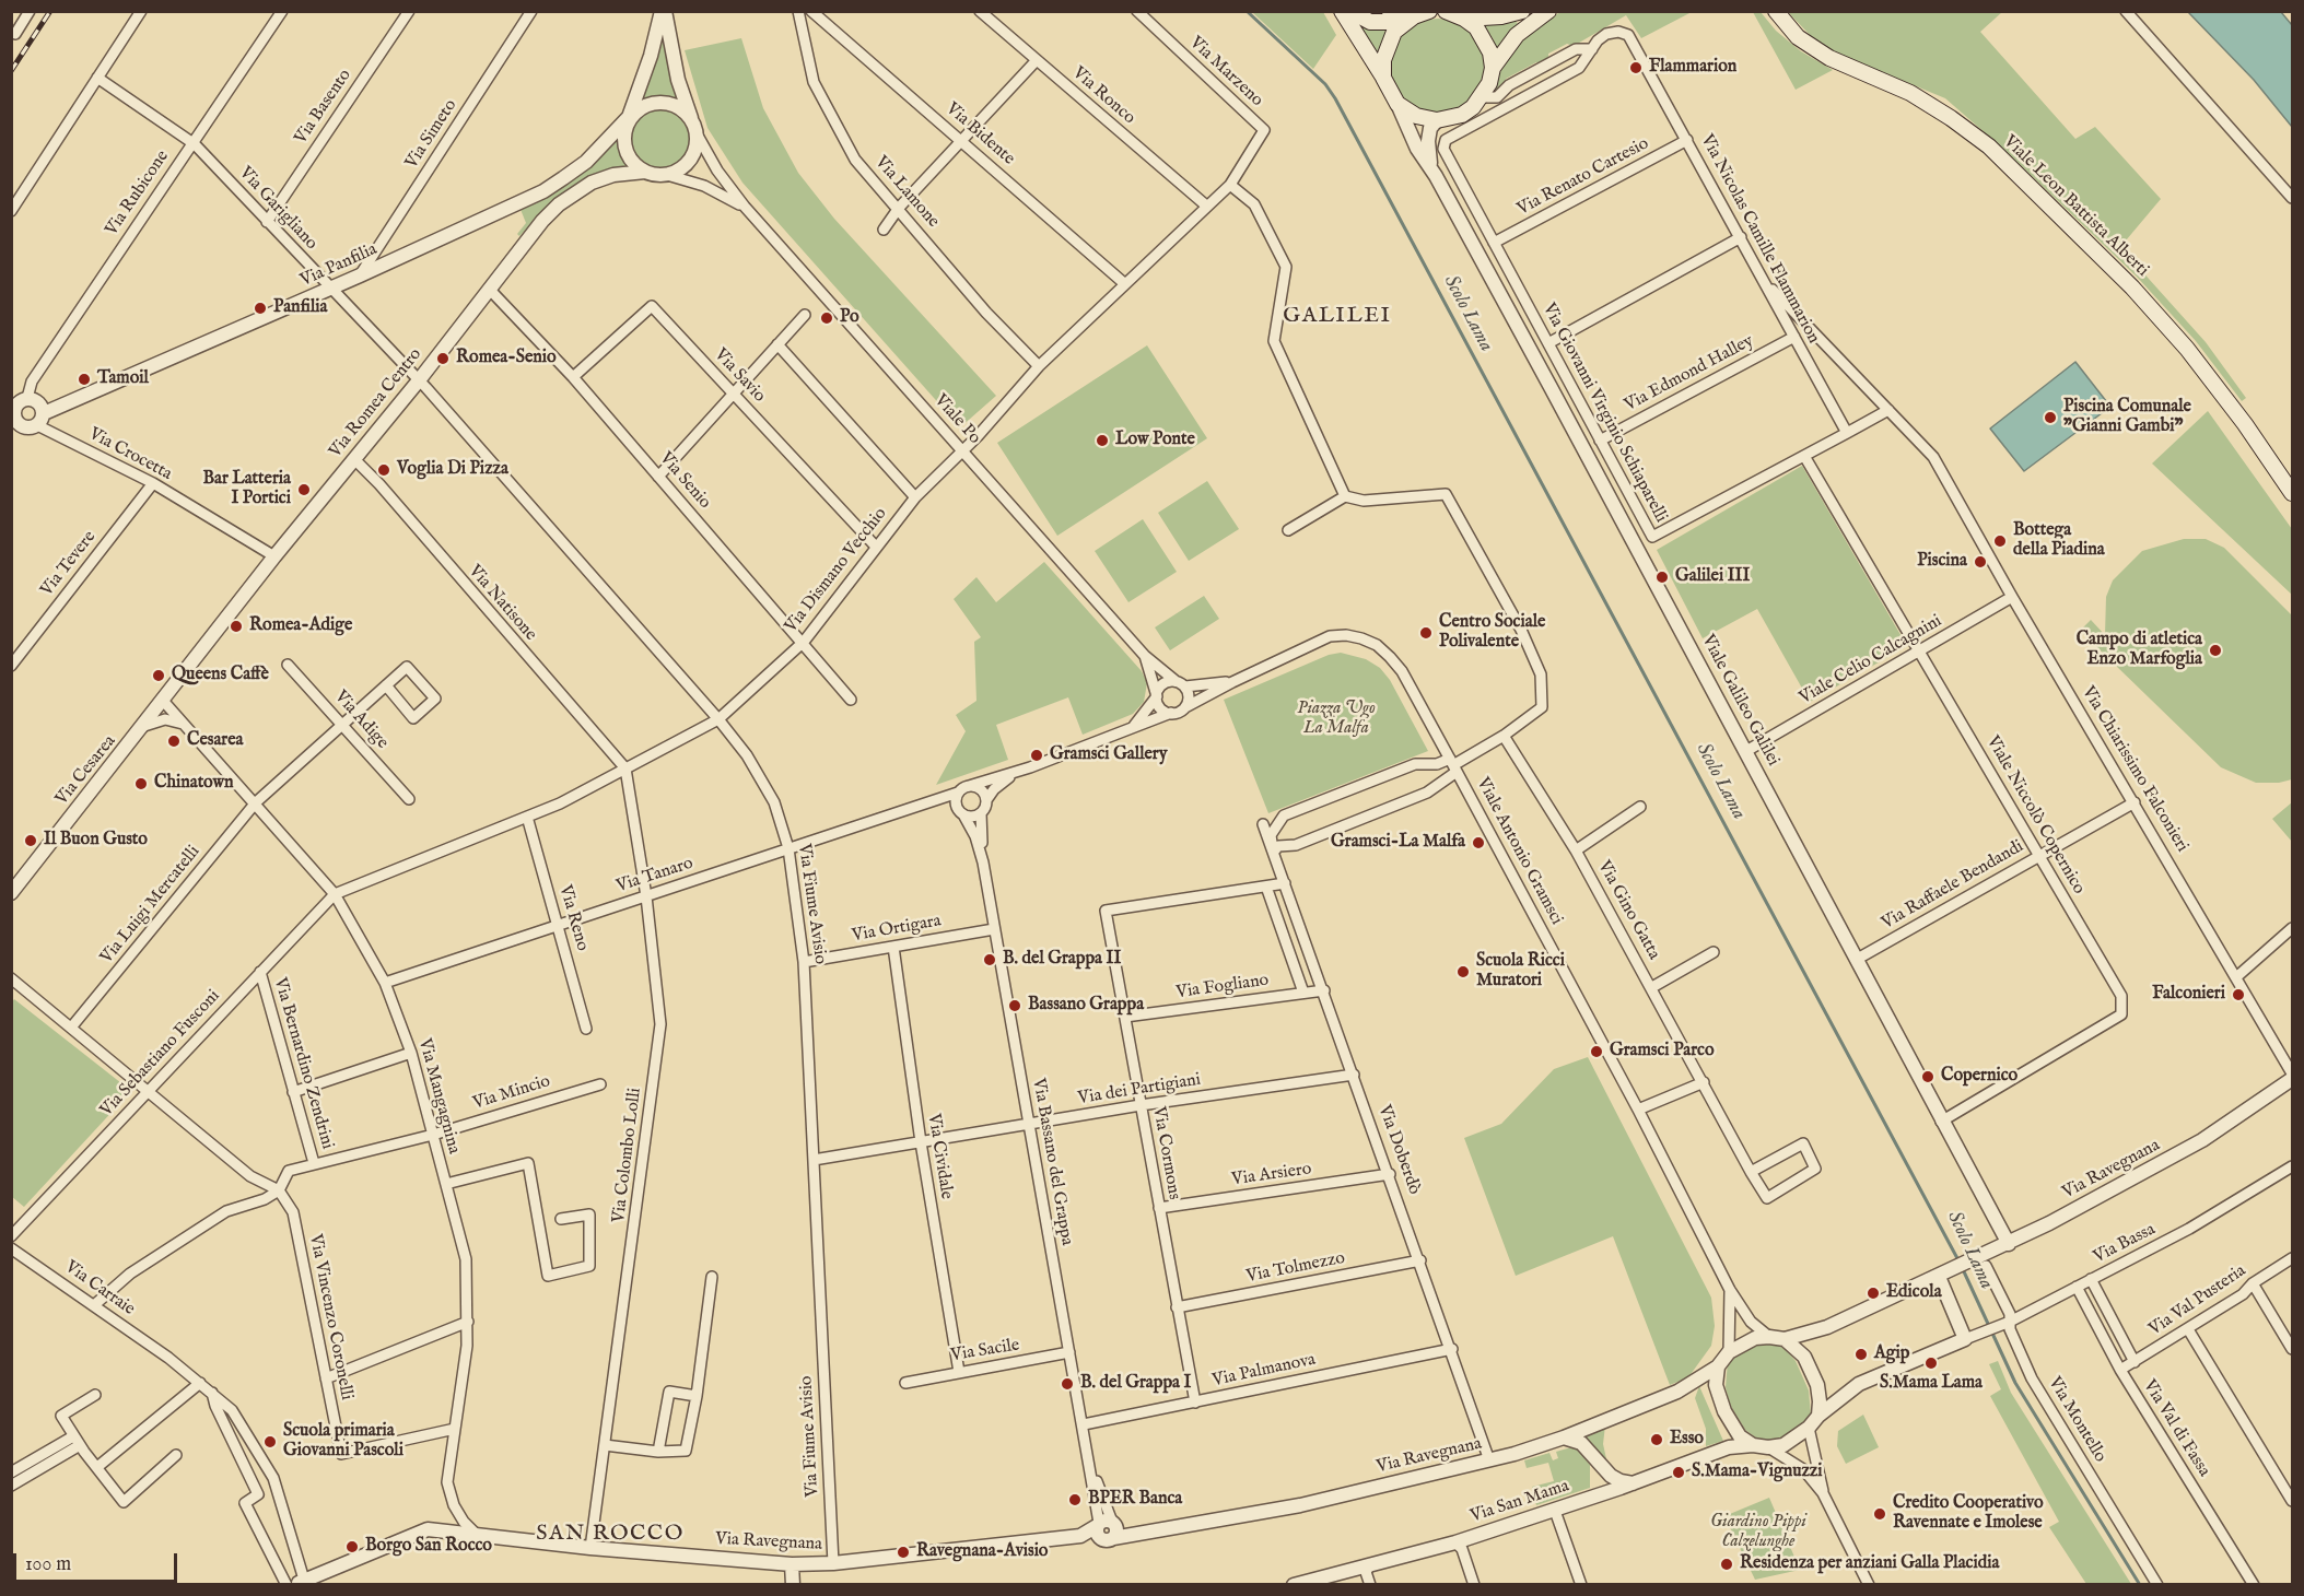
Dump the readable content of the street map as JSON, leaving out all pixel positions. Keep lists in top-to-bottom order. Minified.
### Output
{"streets":{"main road":["Viale Leon Battista Alberti"],"street":["Via Marzeno","Via Ronco","Via Basento","Via Simeto","Via Bidente","Via Renato Cartesio","Via Lamone","Via Rubicone","Via Garigliano","Via Nicolas Camille Flammarion","Via Panfilia","Via Edmond Halley","Via Savio","Via Romea Centro","Via Giovanni Virginio Schiaparelli","Viale Po","Via Crocetta","Via Senio","Via Tevere","Via Dismano Vecchio","Via Natisone","Viale Celio Calcagnini","Viale Galileo Galilei","Via Adige","Via Chiarissimo Falconieri","Via Cesarea","Viale Niccolò Copernico","Viale Antonio Gramsci","Via Tanaro","Via Raffaele Bendandi","Via Fiume Avisio","Via Luigi Mercatelli","Via Gino Gatta","Via Reno","Via Ortigara","Via Fogliano","Via Sebastiano Fusconi","Via Bernardino Zendrini","Via dei Partigiani","Via Mincio","Via Mangagnina","Via Doberdò","Via Cormons","Via Colombo Lolli","Via Cividale","Via Bassano del Grappa","Via Ravegnana","Via Arsiero","Via Bassa","Via Tolmezzo","Via Carraie","Via Val Pusteria","Via Vincenzo Coronelli","Via Sacile","Via Palmanova","Via Montello","Via Val di Fassa","Via San Mama"]},"crossings":[["Via Marzeno","Via Dismano Vecchio"],["Via Ronco","Via Dismano Vecchio"],["Via Basento","Via Garigliano"],["Via Simeto","Via Panfilia"],["Via Bidente","Via Dismano Vecchio"],["Via Renato Cartesio","Via Nicolas Camille Flammarion"],["Via Renato Cartesio","Via Giovanni Virginio Schiaparelli"],["Via Lamone","Via Dismano Vecchio"],["Via Rubicone","Via Garigliano"],["Via Garigliano","Via Panfilia"],["Via Garigliano","Via Romea Centro"],["Via Garigliano","Via Fiume Avisio"],["Via Nicolas Camille Flammarion","Via Edmond Halley"],["Via Nicolas Camille Flammarion","Via Giovanni Virginio Schiaparelli"],["Via Nicolas Camille Flammarion","Via Chiarissimo Falconieri"],["Via Panfilia","Via Romea Centro"],["Via Panfilia","Viale Po"],["Via Panfilia","Via Crocetta"],["Via Edmond Halley","Via Giovanni Virginio Schiaparelli"],["Via Savio","Via Senio"],["Via Savio","Via Dismano Vecchio"],["Via Romea Centro","Viale Po"],["Via Romea Centro","Via Crocetta"],["Via Romea Centro","Via Senio"],["Via Romea Centro","Via Natisone"],["Via Romea Centro","Via Cesarea"],["Via Romea Centro","Via Fiume Avisio"],["Via Romea Centro","Via Mangagnina"],["Via Giovanni Virginio Schiaparelli","Via Chiarissimo Falconieri"],["Via Giovanni Virginio Schiaparelli","Viale Niccolò Copernico"],["Viale Po","Via Dismano Vecchio"],["Viale Po","Viale Antonio Gramsci"],["Via Crocetta","Via Tevere"],["Via Senio","Via Dismano Vecchio"],["Via Dismano Vecchio","Via Natisone"],["Via Dismano Vecchio","Via Fiume Avisio"],["Via Dismano Vecchio","Via Reno"],["Via Dismano Vecchio","Via Sebastiano Fusconi"],["Via Dismano Vecchio","Via Mangagnina"],["Via Dismano Vecchio","Via Colombo Lolli"],["Via Natisone","Via Colombo Lolli"],["Viale Celio Calcagnini","Viale Galileo Galilei"],["Viale Celio Calcagnini","Via Chiarissimo Falconieri"],["Viale Celio Calcagnini","Viale Niccolò Copernico"],["Viale Galileo Galilei","Viale Niccolò Copernico"],["Viale Galileo Galilei","Via Raffaele Bendandi"],["Viale Galileo Galilei","Via Ravegnana"],["Via Adige","Via Luigi Mercatelli"],["Via Chiarissimo Falconieri","Via Raffaele Bendandi"],["Via Cesarea","Via Mangagnina"],["Viale Niccolò Copernico","Via Raffaele Bendandi"],["Viale Antonio Gramsci","Via Ravegnana"],["Viale Antonio Gramsci","Via San Mama"],["Via Tanaro","Via Fiume Avisio"],["Via Tanaro","Via Reno"],["Via Tanaro","Via Mangagnina"],["Via Tanaro","Via Colombo Lolli"],["Via Tanaro","Via Bassano del Grappa"],["Via Fiume Avisio","Via Ortigara"],["Via Fiume Avisio","Via dei Partigiani"],["Via Fiume Avisio","Via Ravegnana"],["Via Luigi Mercatelli","Via Mangagnina"],["Via Ortigara","Via Cividale"],["Via Ortigara","Via Bassano del Grappa"],["Via Fogliano","Via Doberdò"],["Via Fogliano","Via Cormons"],["Via Sebastiano Fusconi","Via Bernardino Zendrini"],["Via Sebastiano Fusconi","Via Mangagnina"],["Via Bernardino Zendrini","Via Mincio"],["Via dei Partigiani","Via Doberdò"],["Via dei Partigiani","Via Cormons"],["Via dei Partigiani","Via Cividale"],["Via dei Partigiani","Via Bassano del Grappa"],["Via Mincio","Via Mangagnina"],["Via Mincio","Via Vincenzo Coronelli"],["Via Mangagnina","Via Ravegnana"],["Via Mangagnina","Via Vincenzo Coronelli"],["Via Doberdò","Via Ravegnana"],["Via Doberdò","Via Arsiero"],["Via Doberdò","Via Tolmezzo"],["Via Doberdò","Via Palmanova"],["Via Cormons","Via Arsiero"],["Via Cormons","Via Tolmezzo"],["Via Cormons","Via Palmanova"],["Via Colombo Lolli","Via Ravegnana"],["Via Cividale","Via Sacile"],["Via Bassano del Grappa","Via Ravegnana"],["Via Bassano del Grappa","Via Sacile"],["Via Bassano del Grappa","Via Palmanova"],["Via Ravegnana","Via Carraie"],["Via Ravegnana","Via Montello"],["Via Ravegnana","Via San Mama"],["Via Bassa","Via Montello"],["Via Bassa","Via Val di Fassa"],["Via Val Pusteria","Via Val di Fassa"]],"districts":["GALILEI","SAN ROCCO"],"water":["Scolo Lama"],"parks":["Piazza Ugo La Malfa","Giardino Pippi Calzelunghe"],"places":["Flammarion","Panfilia","Po","Romea-Senio","Tamoil","Piscina Comunale \"Gianni Gambi\"","Low Ponte","Voglia Di Pizza","Bar Latteria I Portici","Bottega della Piadina","Piscina","Galilei III","Romea-Adige","Centro Sociale Polivalente","Campo di atletica Enzo Marfoglia","Queens Caffè","Cesarea","Gramsci Gallery","Chinatown","Il Buon Gusto","Gramsci-La Malfa","B. del Grappa II","Scuola Ricci Muratori","Falconieri","Bassano Grappa","Gramsci Parco","Copernico","Edicola","Agip","S.Mama Lama","B. del Grappa I","Esso","Scuola primaria Giovanni Pascoli","S.Mama-Vignuzzi","BPER Banca","Credito Cooperativo Ravennate e Imolese","Borgo San Rocco","Ravegnana-Avisio","Residenza per anziani Galla Placidia"],"scale_bar":"100 m"}
